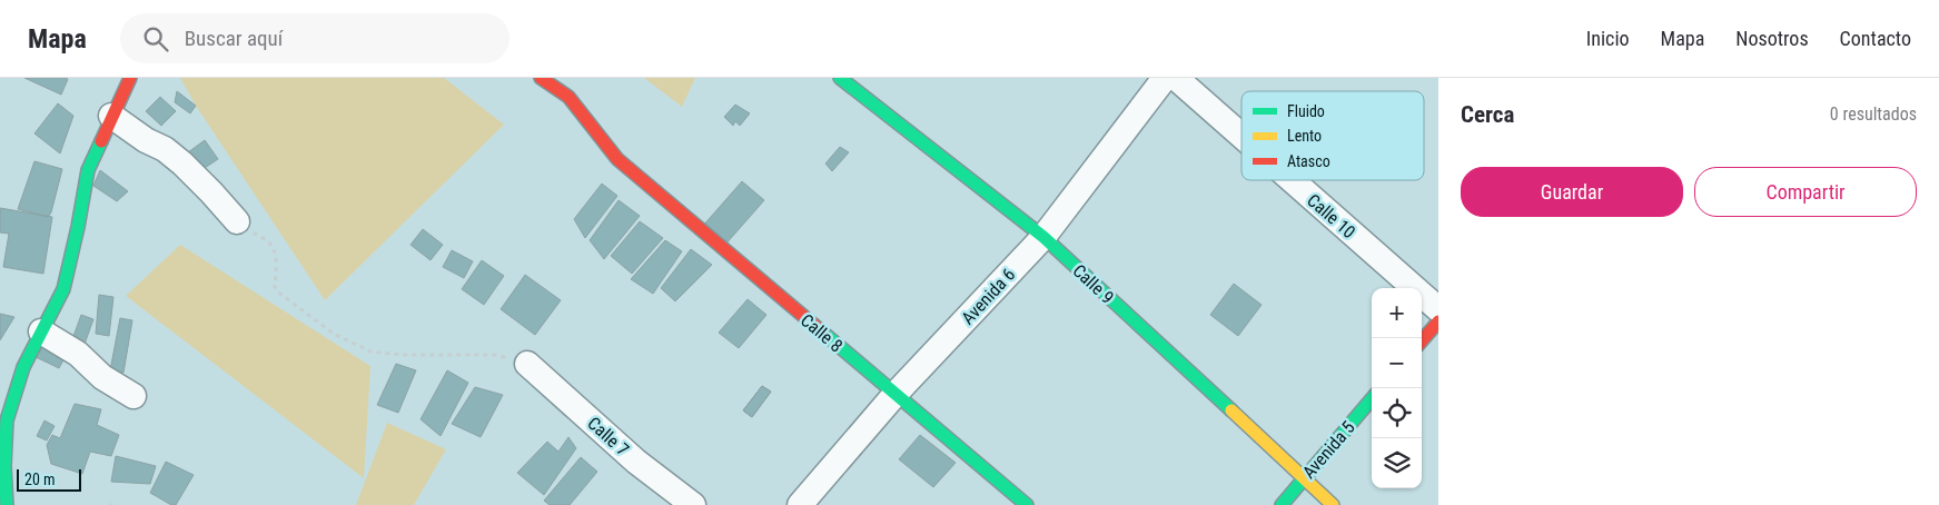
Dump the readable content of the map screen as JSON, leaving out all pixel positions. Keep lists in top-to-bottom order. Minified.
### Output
{"streets":{"street":["Calle 10","Calle 9","Avenida 6","Calle 8","Calle 7","Avenida 5"]},"crossings":[["Calle 9","Avenida 6"],["Calle 9","Avenida 5"],["Avenida 6","Calle 8"]],"legend":["Fluido","Lento","Atasco"],"scale_bar":"20 m","page":{"header":"Mapa","search":"Buscar aquí","nav":["Inicio","Mapa","Nosotros","Contacto"],"heading":["Cerca","0 resultados"],"buttons":["Guardar","Compartir"],"map_buttons":["+","−"],"scale":"20 m"}}
